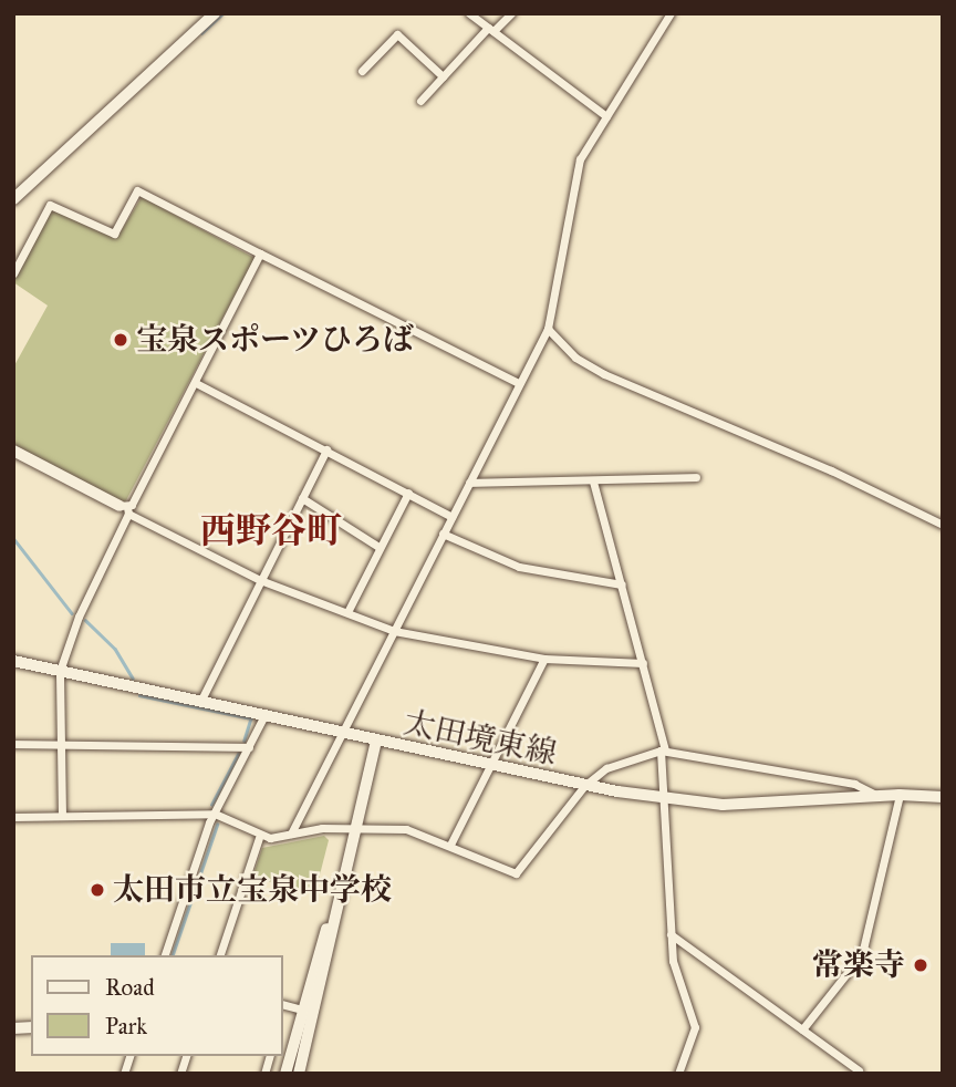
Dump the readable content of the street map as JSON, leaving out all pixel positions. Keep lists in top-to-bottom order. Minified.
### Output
{"streets":{"main road":["太田境東線"]},"districts":["西野谷町"],"places":["宝泉スポーツひろば","太田市立宝泉中学校","常楽寺"],"legend":["Road","Park"]}
